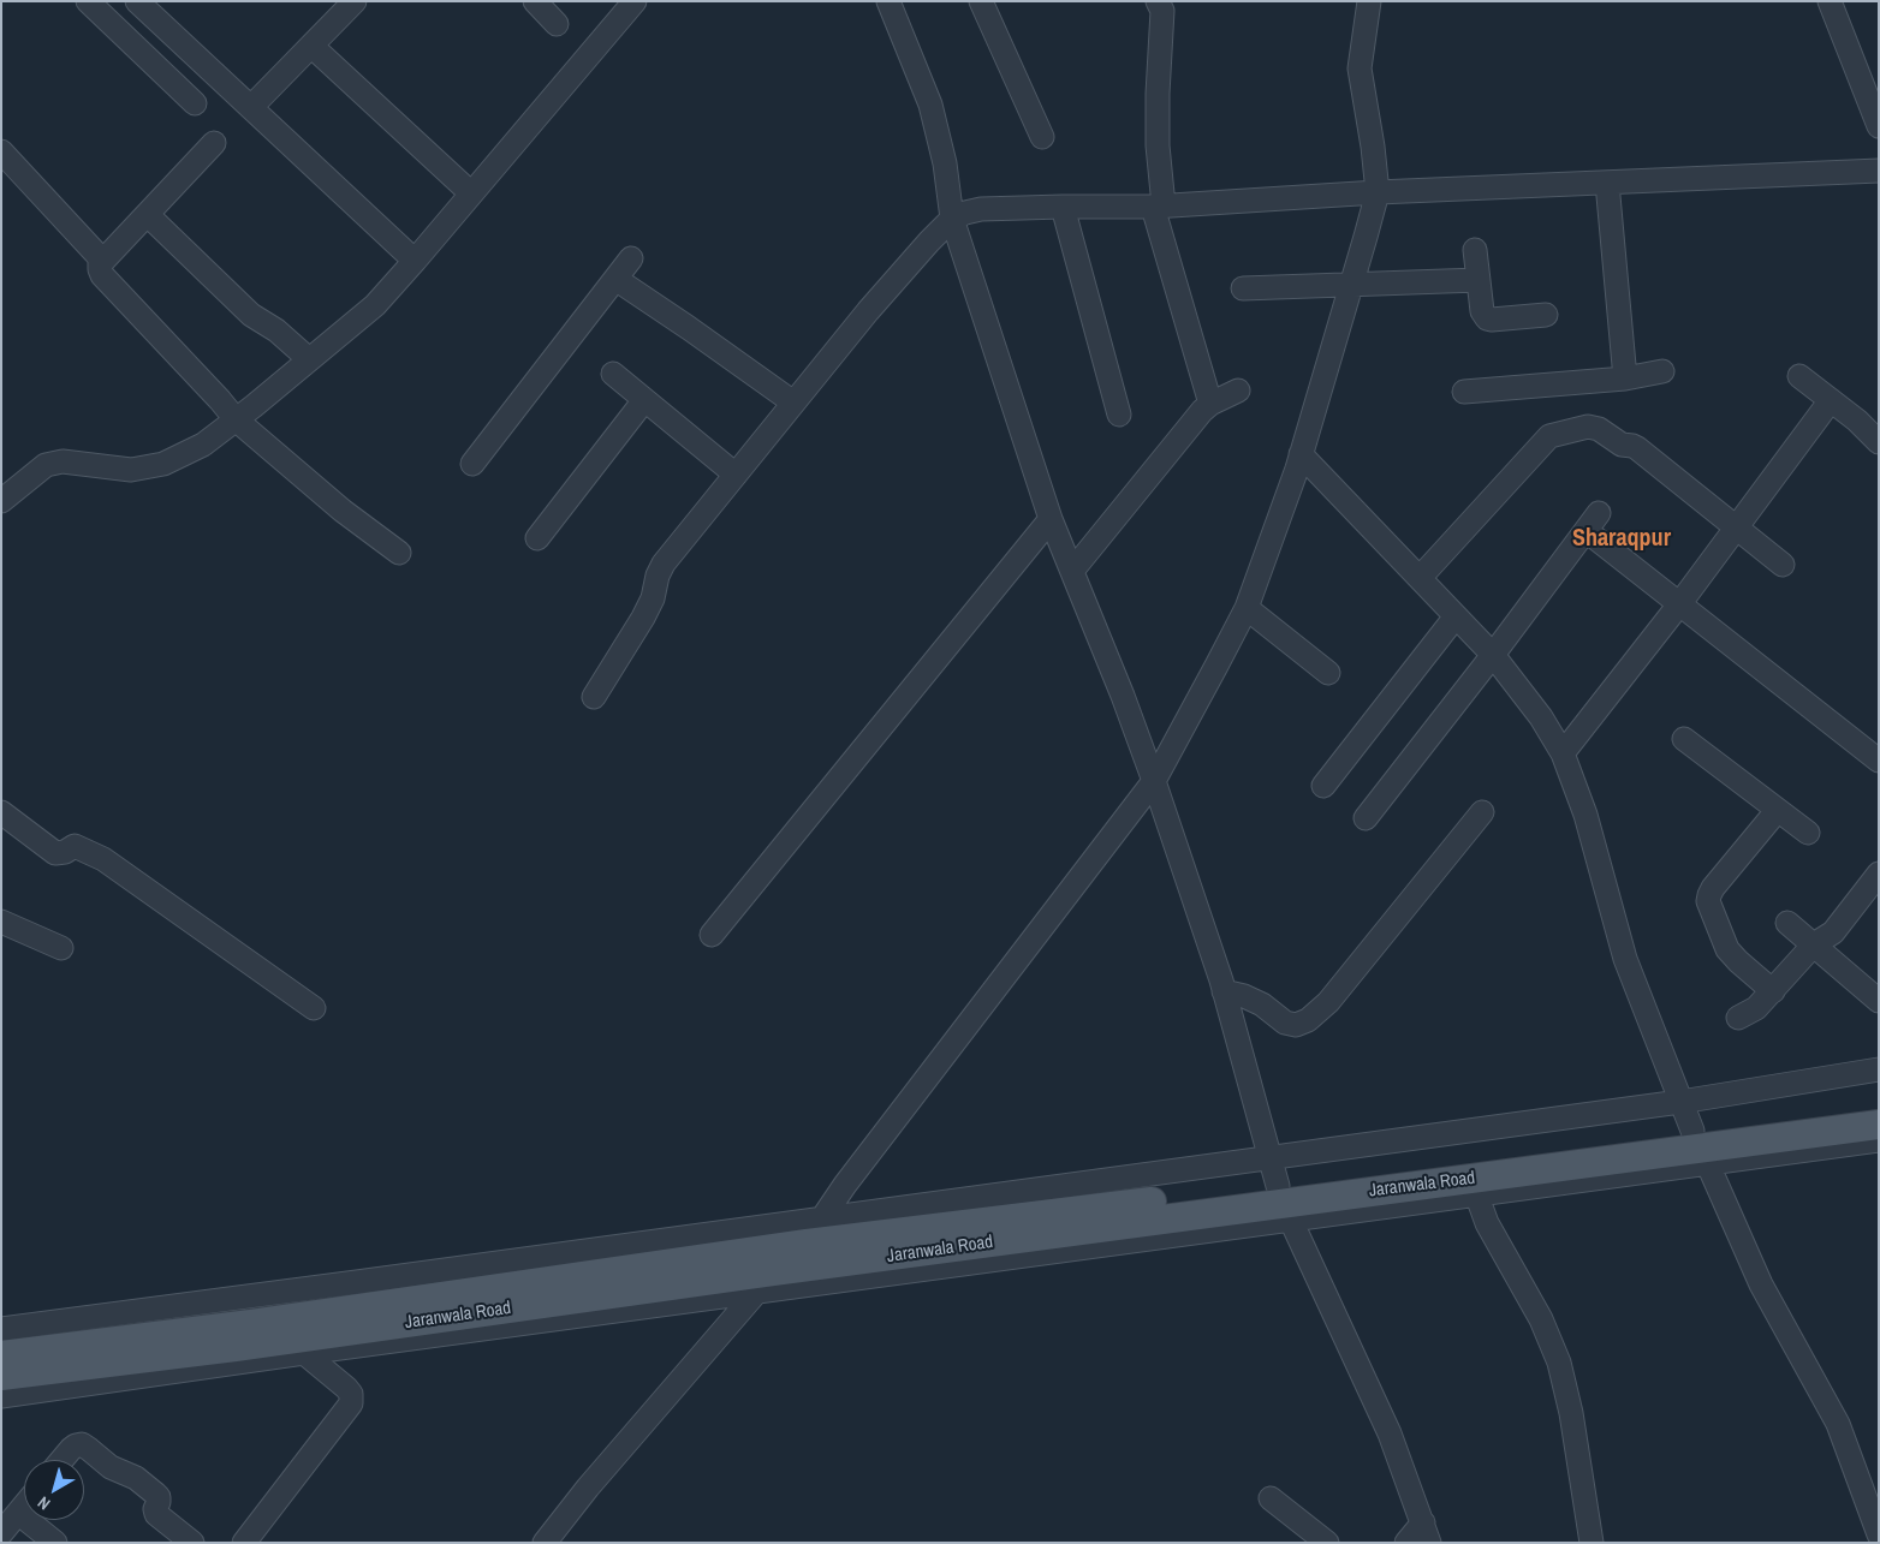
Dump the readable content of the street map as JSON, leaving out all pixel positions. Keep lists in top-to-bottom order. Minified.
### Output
{"streets":{"main road":["Jaranwala Road"]},"districts":["Sharaqpur"],"north":"bottom left"}
